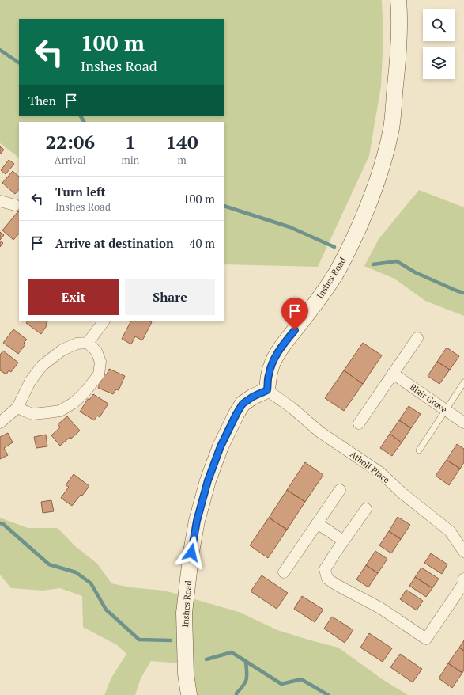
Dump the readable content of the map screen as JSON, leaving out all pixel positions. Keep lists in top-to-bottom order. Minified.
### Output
{"streets":{"street":["Inshes Road","Blair Grove","Atholl Place"]},"crossings":[["Inshes Road","Atholl Place"]],"page":{"turn":["100 m","Inshes Road"],"then":"Then","eta":["22:06","Arrival","1","min","140","m"],"list":[{"name":"Turn left","note":"Inshes Road","value":"100 m"},{"name":"Arrive at destination","value":"40 m"}],"buttons":["Exit","Share"]}}
